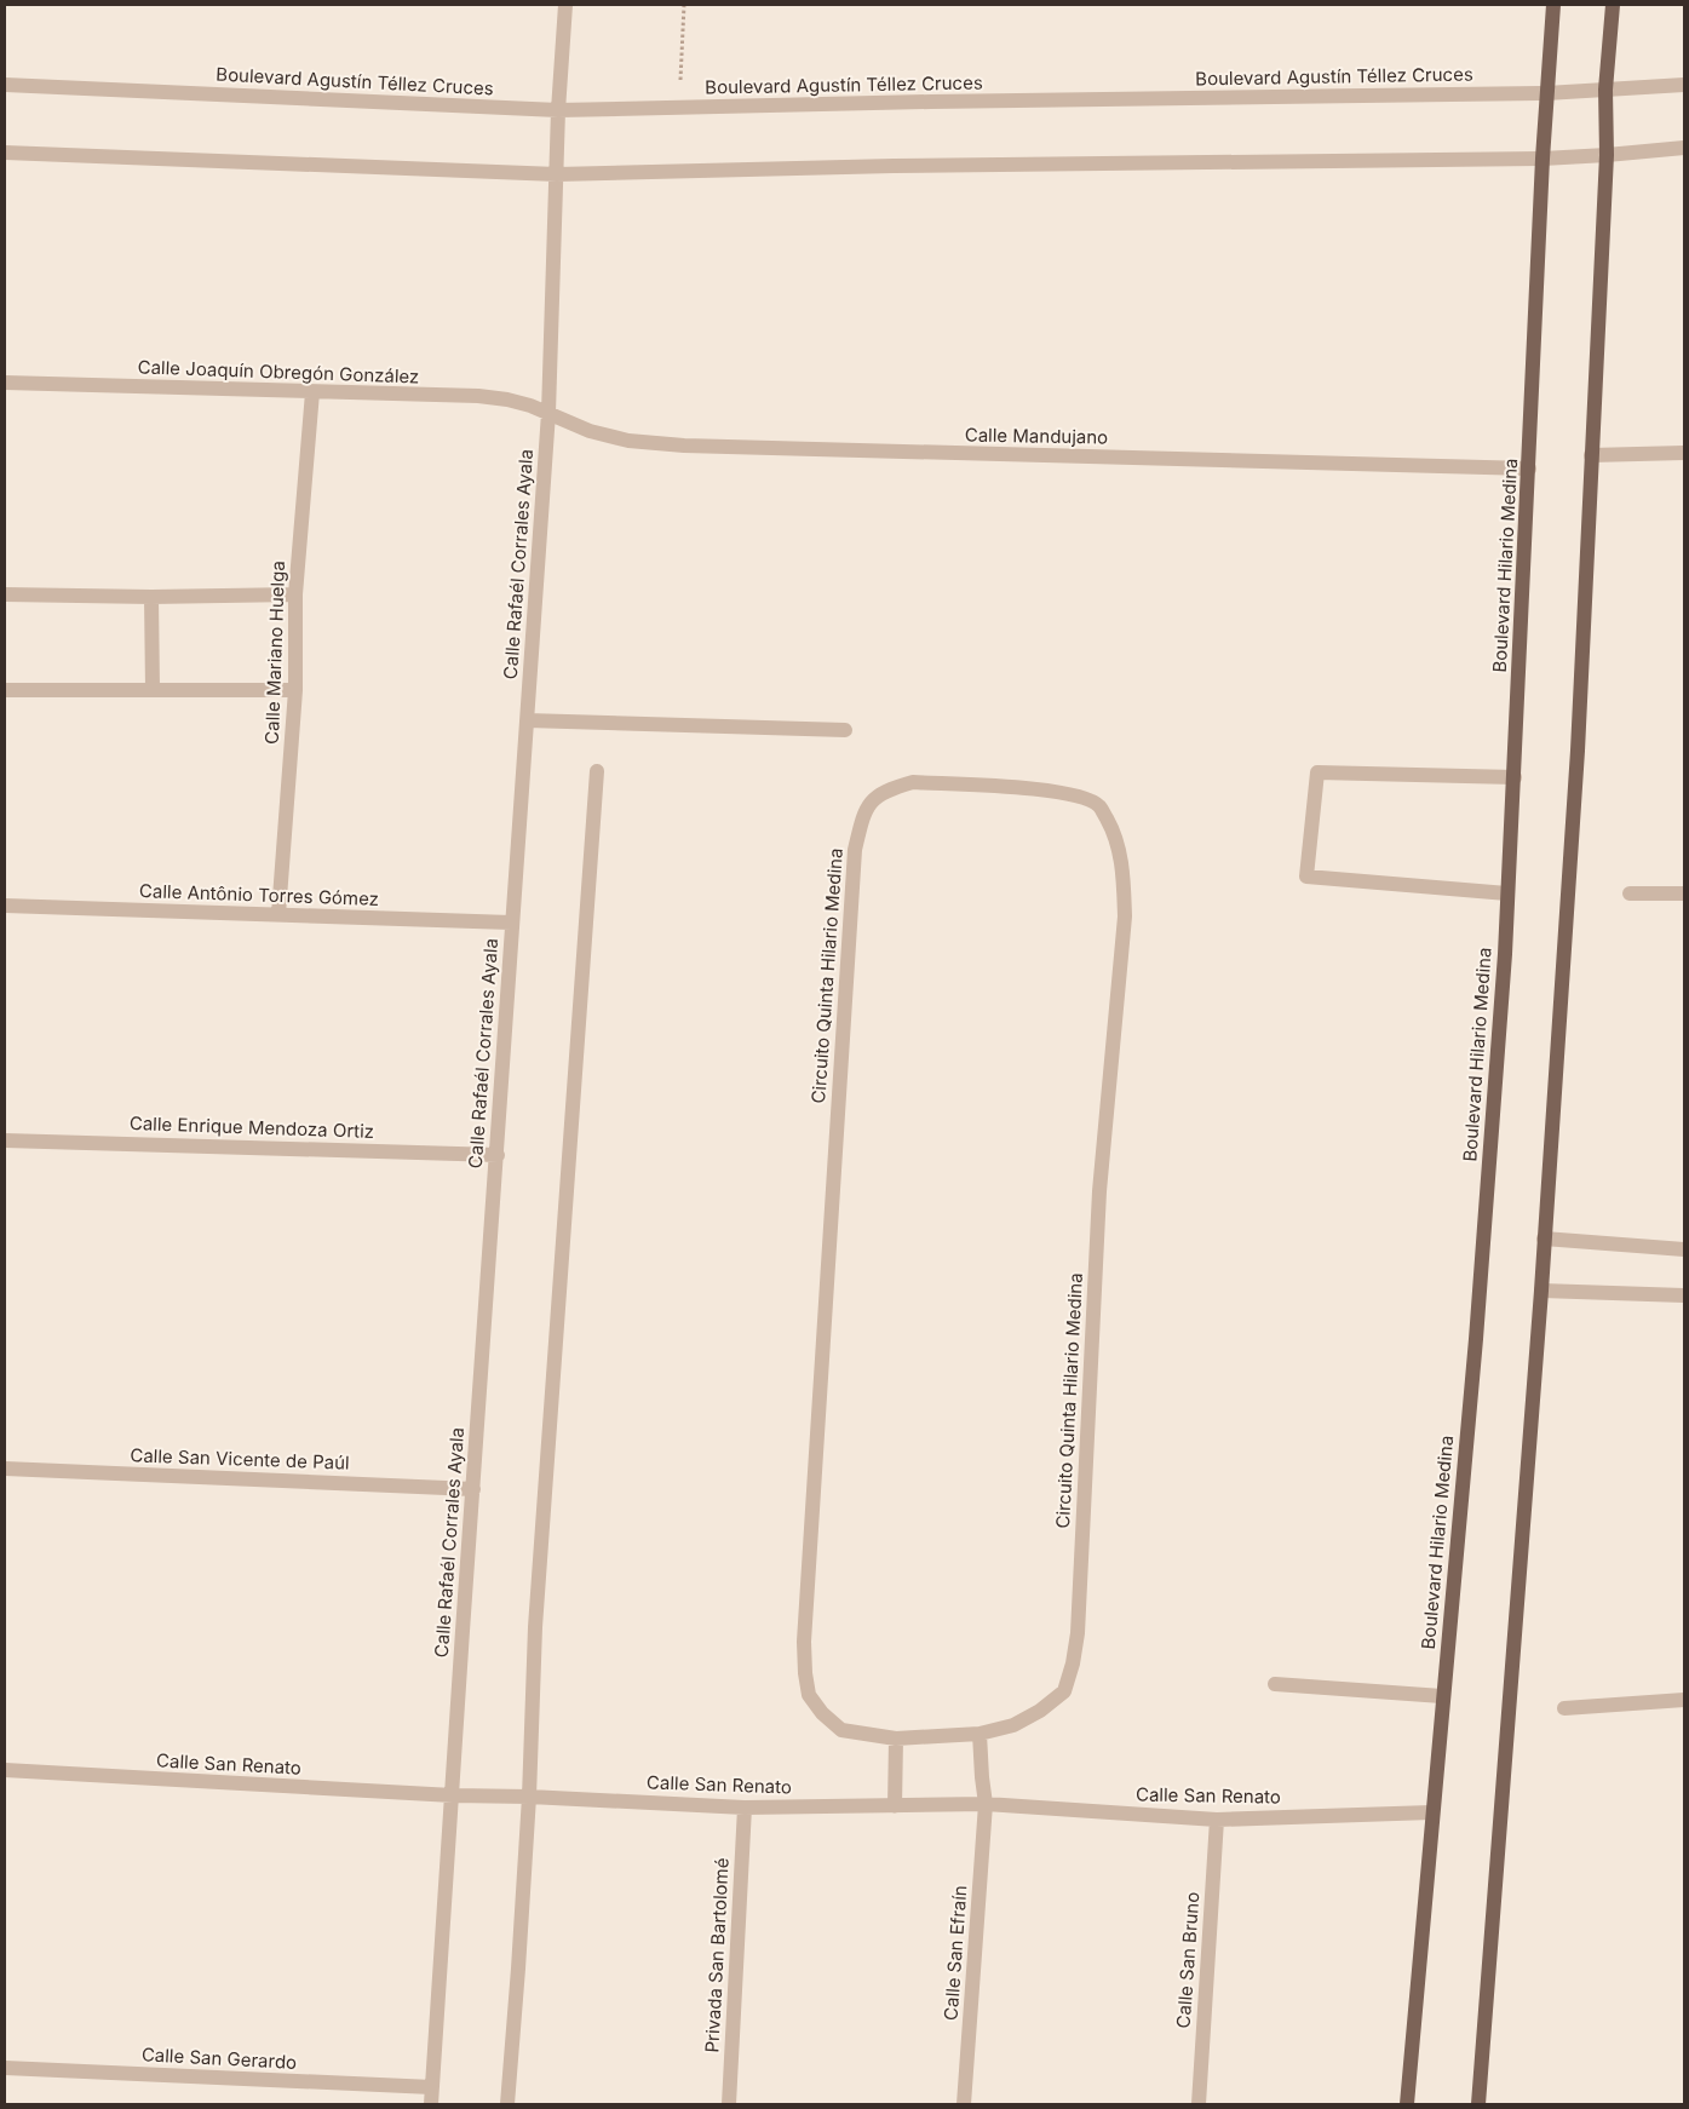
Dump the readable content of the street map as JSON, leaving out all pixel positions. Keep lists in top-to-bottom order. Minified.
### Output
{"streets":{"main road":["Boulevard Hilario Medina"],"street":["Boulevard Agustín Téllez Cruces","Calle Joaquín Obregón González","Calle Mandujano","Calle Rafaél Corrales Ayala","Calle Mariano Huelga","Calle Antônio Torres Gómez","Circuito Quinta Hilario Medina","Calle Enrique Mendoza Ortiz","Calle San Vicente de Paúl","Calle San Renato","Calle San Efraín","Privada San Bartolomé","Calle San Bruno","Calle San Gerardo"]},"crossings":[["Boulevard Agustín Téllez Cruces","Calle Rafaél Corrales Ayala"],["Boulevard Agustín Téllez Cruces","Boulevard Hilario Medina"],["Calle Joaquín Obregón González","Calle Mandujano"],["Calle Joaquín Obregón González","Calle Rafaél Corrales Ayala"],["Calle Joaquín Obregón González","Calle Mariano Huelga"],["Calle Mandujano","Calle Rafaél Corrales Ayala"],["Calle Mandujano","Boulevard Hilario Medina"],["Calle Rafaél Corrales Ayala","Calle Antônio Torres Gómez"],["Calle Rafaél Corrales Ayala","Calle Enrique Mendoza Ortiz"],["Calle Rafaél Corrales Ayala","Calle San Vicente de Paúl"],["Calle Rafaél Corrales Ayala","Calle San Renato"],["Calle Rafaél Corrales Ayala","Calle San Gerardo"],["Boulevard Hilario Medina","Calle San Renato"],["Calle Mariano Huelga","Calle Antônio Torres Gómez"],["Calle San Renato","Calle San Efraín"],["Calle San Renato","Privada San Bartolomé"],["Calle San Renato","Calle San Bruno"]]}
